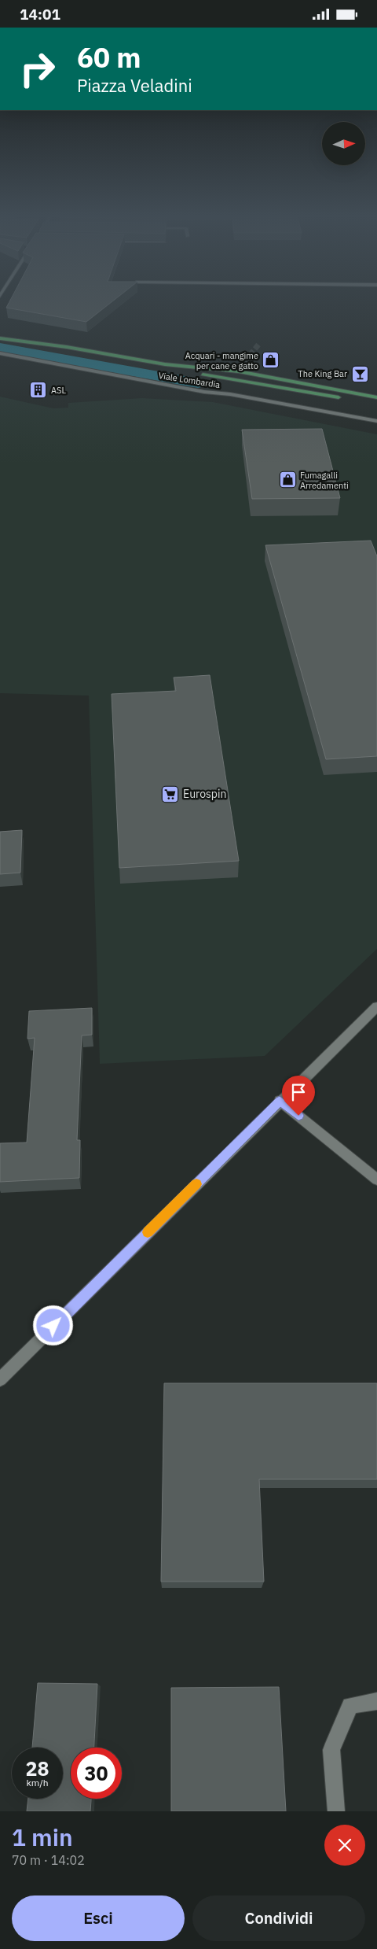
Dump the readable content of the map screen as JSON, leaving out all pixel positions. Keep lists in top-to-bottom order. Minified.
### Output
{"streets":{"main road":["Viale Lombardia"]},"places":{"shop":["Acquari - mangime per cane e gatto","Fumagalli Arredamenti"],"bar":["The King Bar"],"building":["ASL"],"supermarket":["Eurospin"]},"north":"right","page":{"status":"14:01","turn":["60 m","Piazza Veladini"],"speed":"28 km/h","limit":"30","heading":["1 min","70 m · 14:02"],"buttons":["Esci","Condividi"]}}
